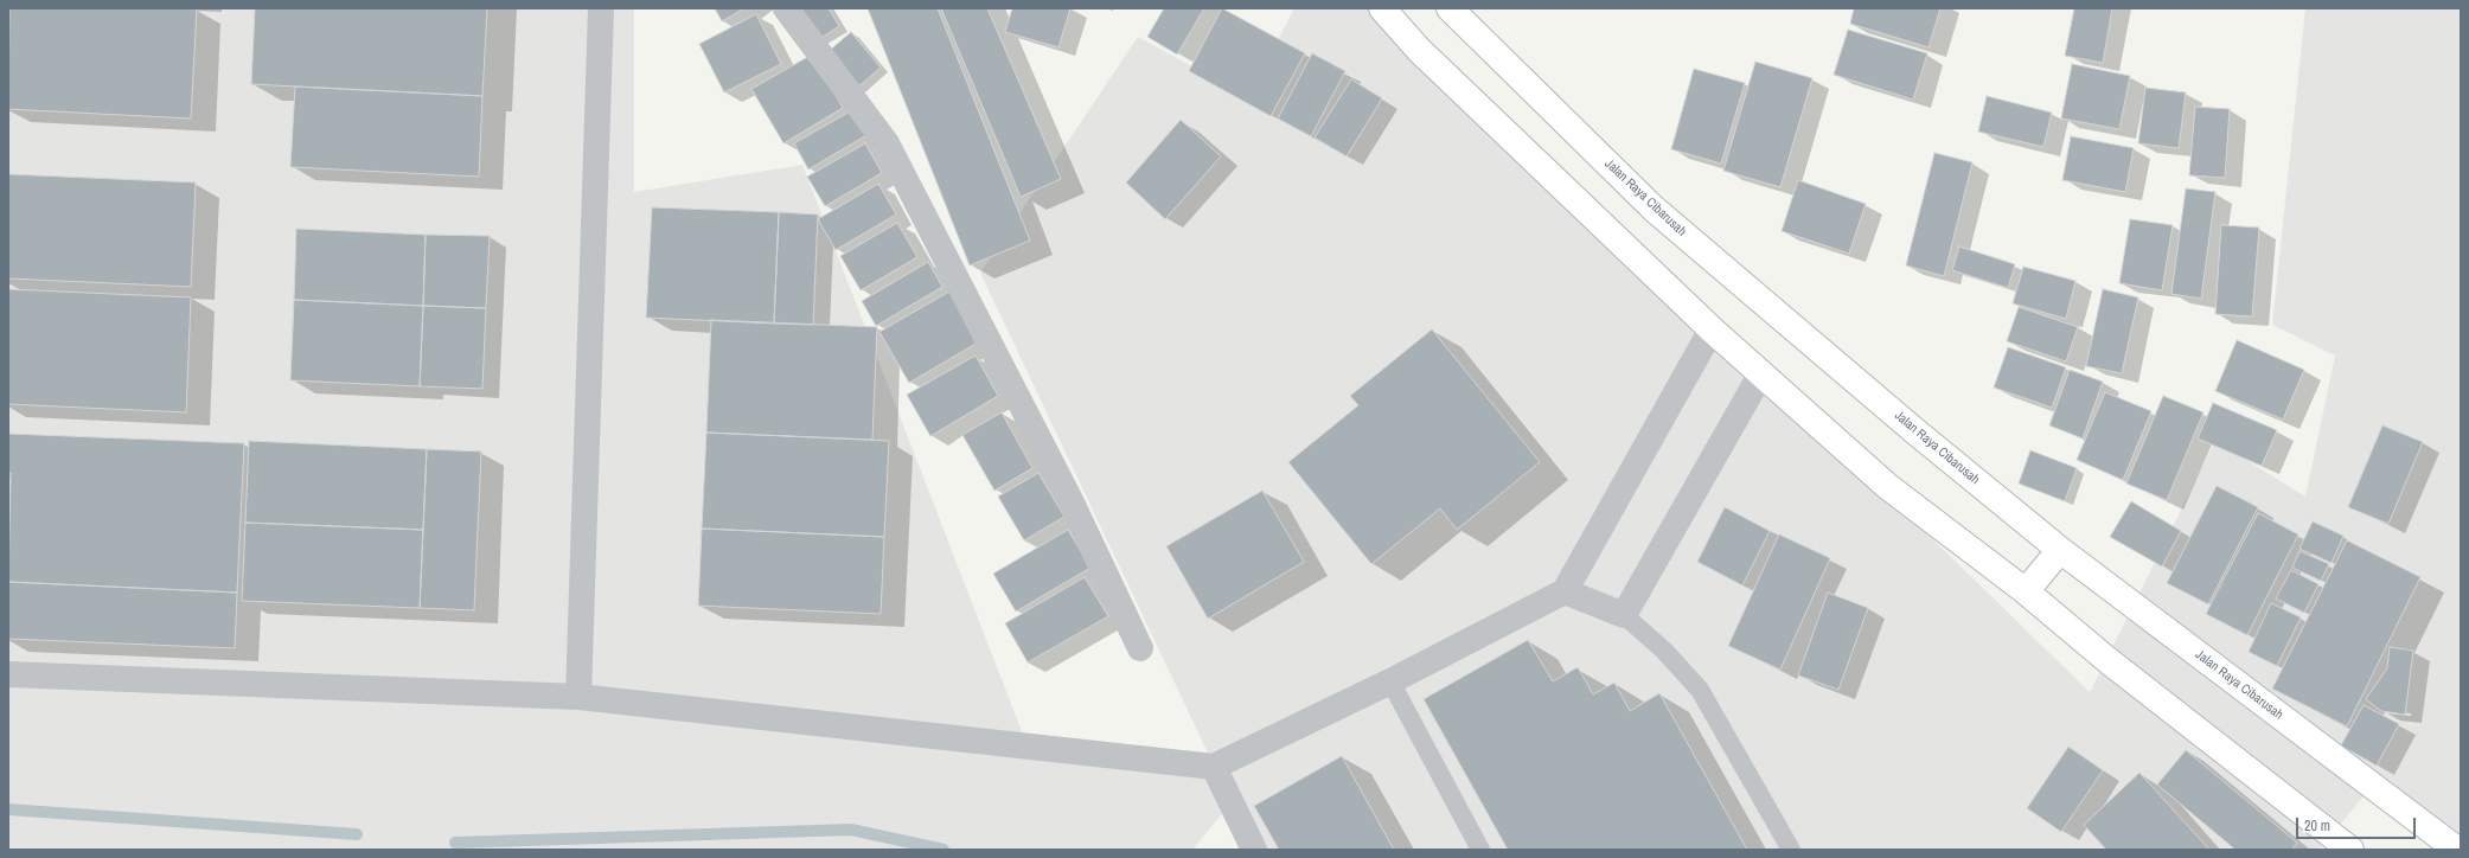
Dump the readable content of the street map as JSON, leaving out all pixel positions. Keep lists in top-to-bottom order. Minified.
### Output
{"streets":{"main road":["Jalan Raya Cibarusah"]},"scale_bar":"20 m"}
